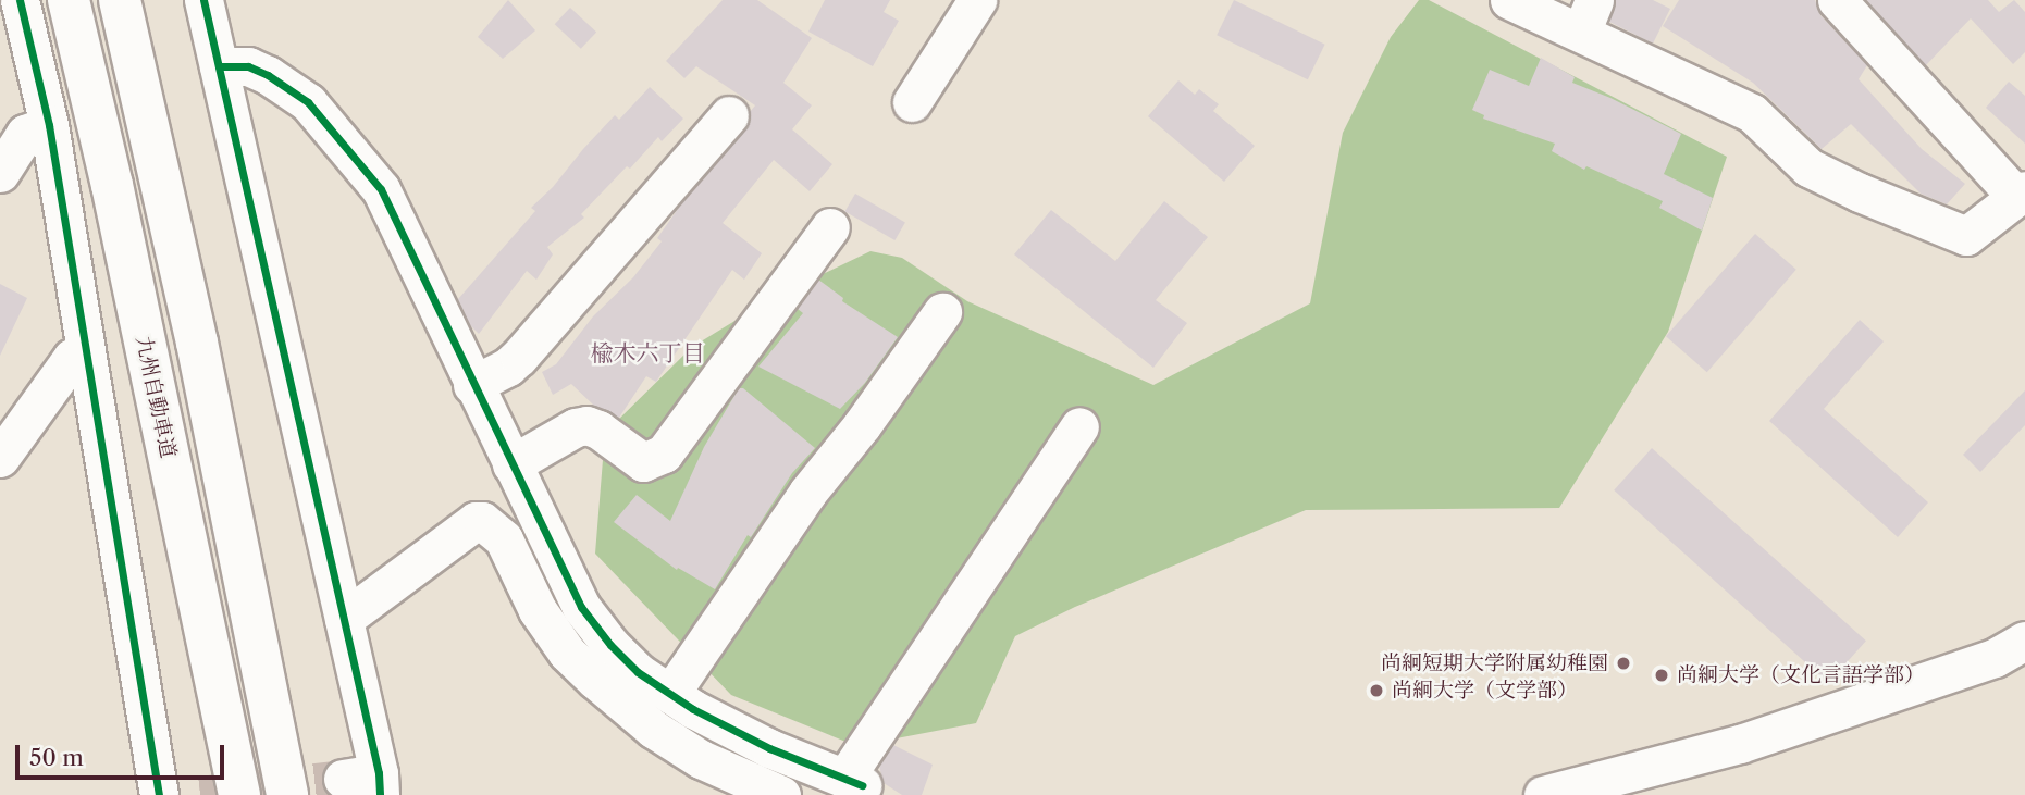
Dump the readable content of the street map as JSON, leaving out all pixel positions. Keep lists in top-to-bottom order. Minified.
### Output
{"streets":{"highway":["九州自動車道"]},"districts":["楡木六丁目"],"places":["尚絅短期大学附属幼稚園","尚絅大学（文化言語学部）","尚絅大学（文学部）"],"scale_bar":"50 m"}
